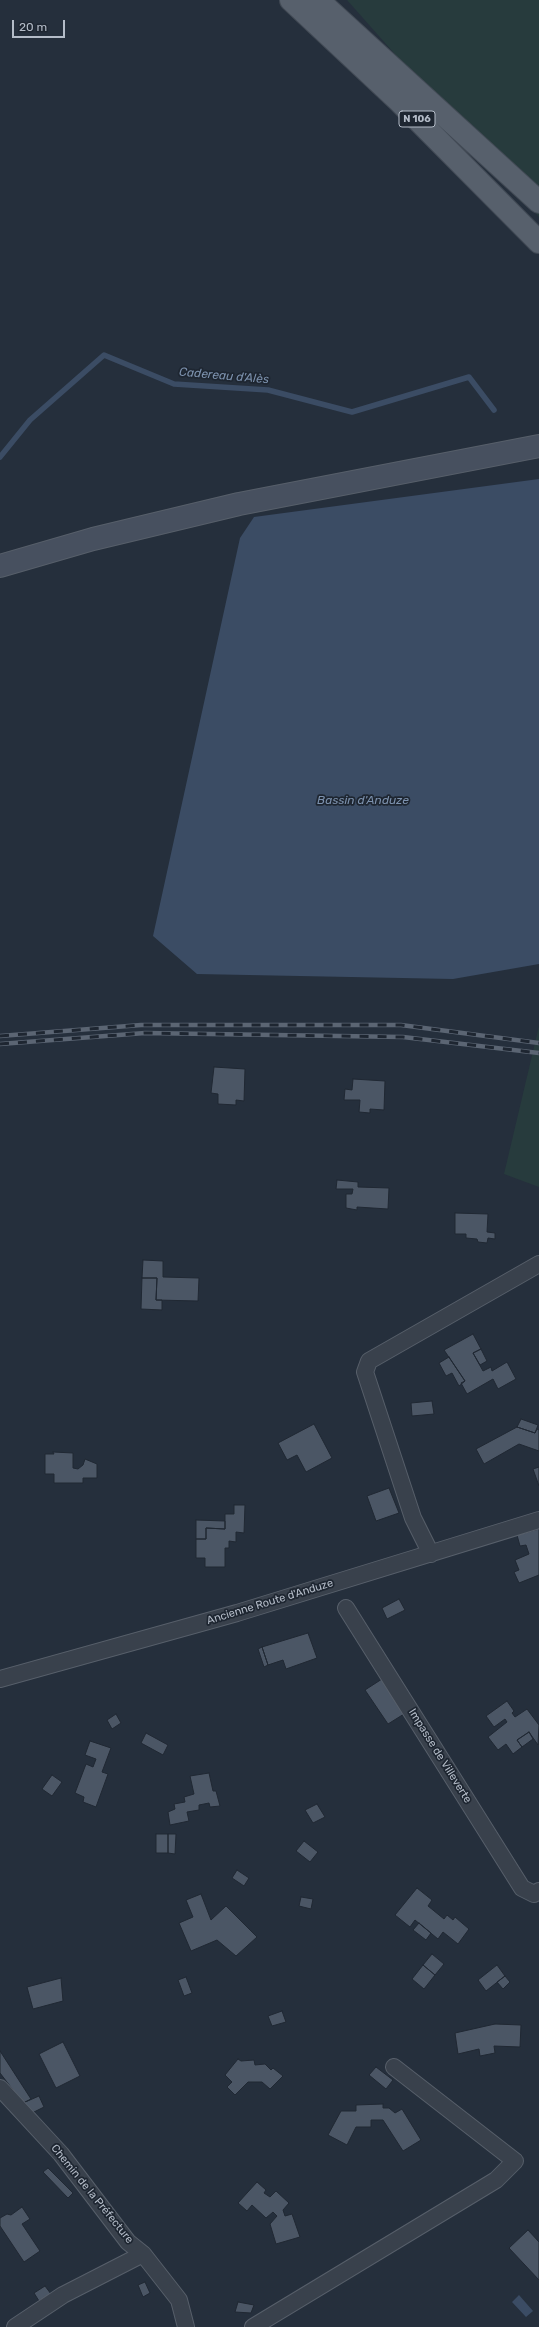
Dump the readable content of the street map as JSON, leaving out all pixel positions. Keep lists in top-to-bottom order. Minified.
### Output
{"streets":{"main road":["N 106"],"street":["Ancienne Route d'Anduze","Impasse de Villeverte","Chemin de la Préfecture"]},"water":["Cadereau d'Alès","Bassin d'Anduze"],"scale_bar":"20 m"}
